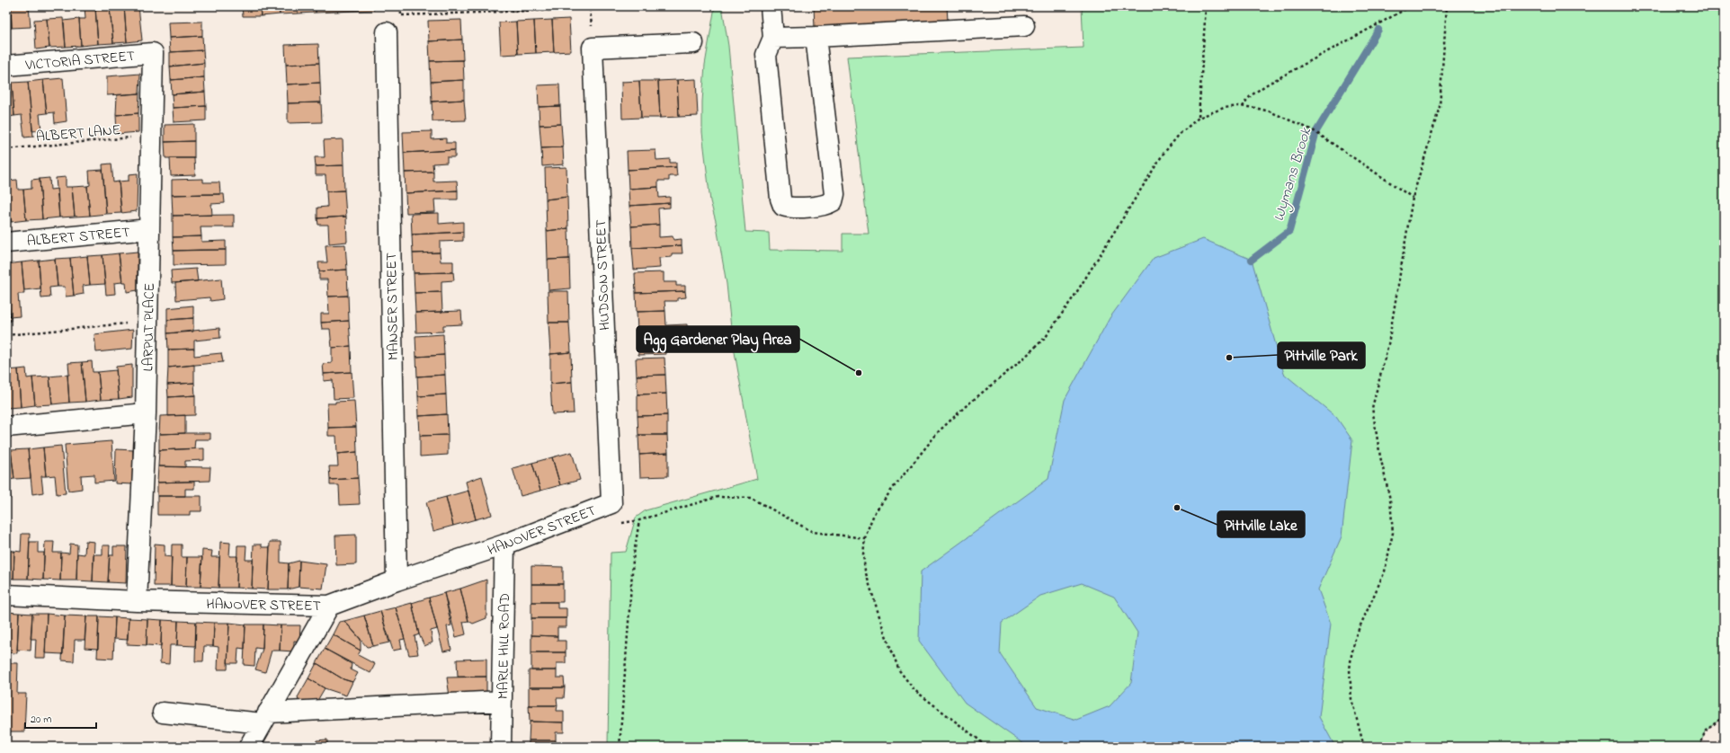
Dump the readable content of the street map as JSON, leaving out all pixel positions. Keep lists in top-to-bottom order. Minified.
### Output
{"streets":{"street":["VICTORIA STREET","ALBERT STREET","HUDSON STREET","MANSER STREET","LARPUT PLACE","HANOVER STREET","MARLE HILL ROAD"],"path":["ALBERT LANE"]},"crossings":[["VICTORIA STREET","LARPUT PLACE"],["ALBERT LANE","LARPUT PLACE"],["ALBERT STREET","LARPUT PLACE"],["HUDSON STREET","HANOVER STREET"],["MANSER STREET","HANOVER STREET"],["LARPUT PLACE","HANOVER STREET"],["HANOVER STREET","MARLE HILL ROAD"]],"water":["Wymans Brook"],"places":["Pittville Park","Agg Gardener Play Area","Pittville Lake"],"scale_bar":"20 m"}
